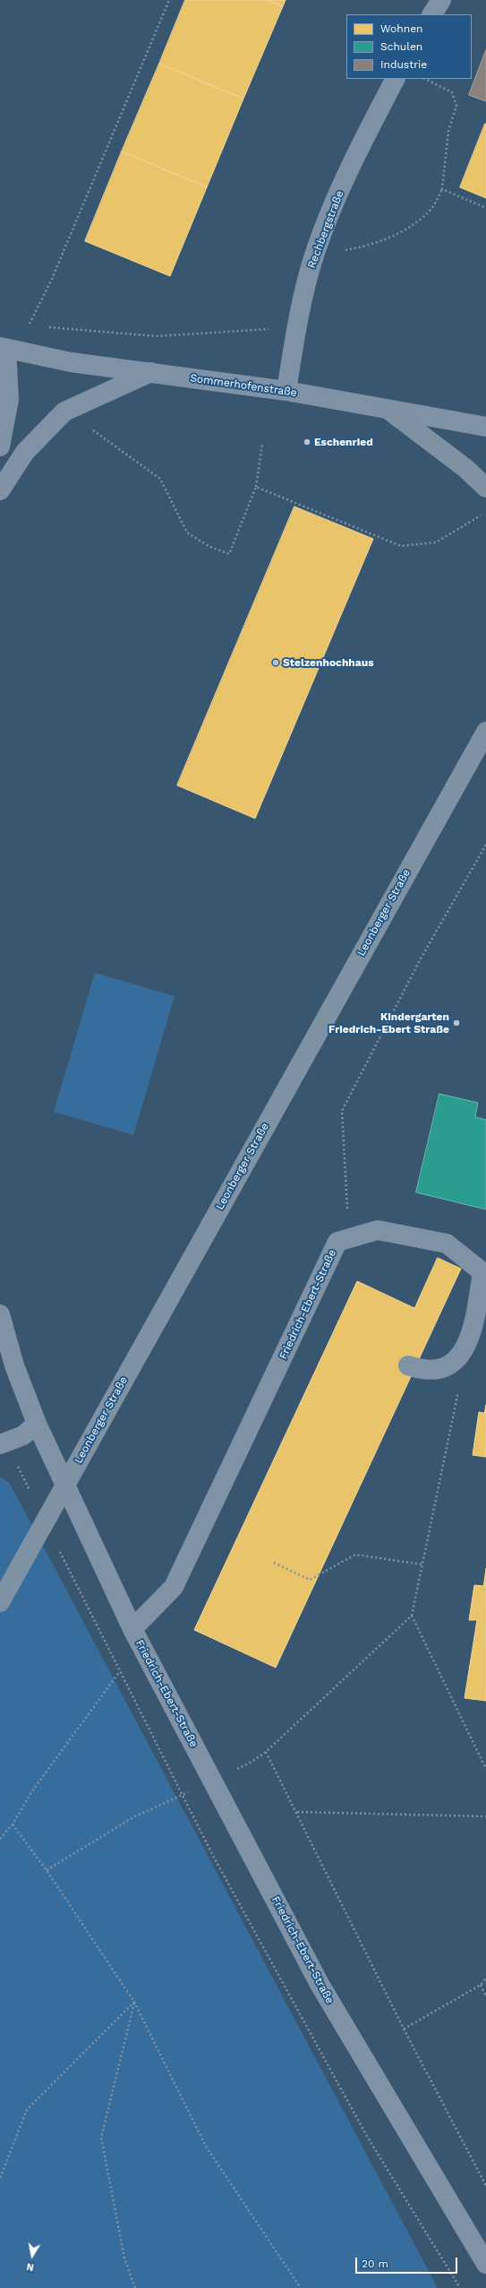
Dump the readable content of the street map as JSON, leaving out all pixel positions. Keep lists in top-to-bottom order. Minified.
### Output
{"streets":{"main road":["Leonberger Straße"],"street":["Rechbergstraße","Sommerhofenstraße","Friedrich-Ebert-Straße"]},"crossings":[["Rechbergstraße","Sommerhofenstraße"]],"places":["Eschenried","Stelzenhochhaus","Kindergarten Friedrich-Ebert Straße"],"legend":["Wohnen","Schulen","Industrie"],"scale_bar":"20 m","north":"bottom"}
